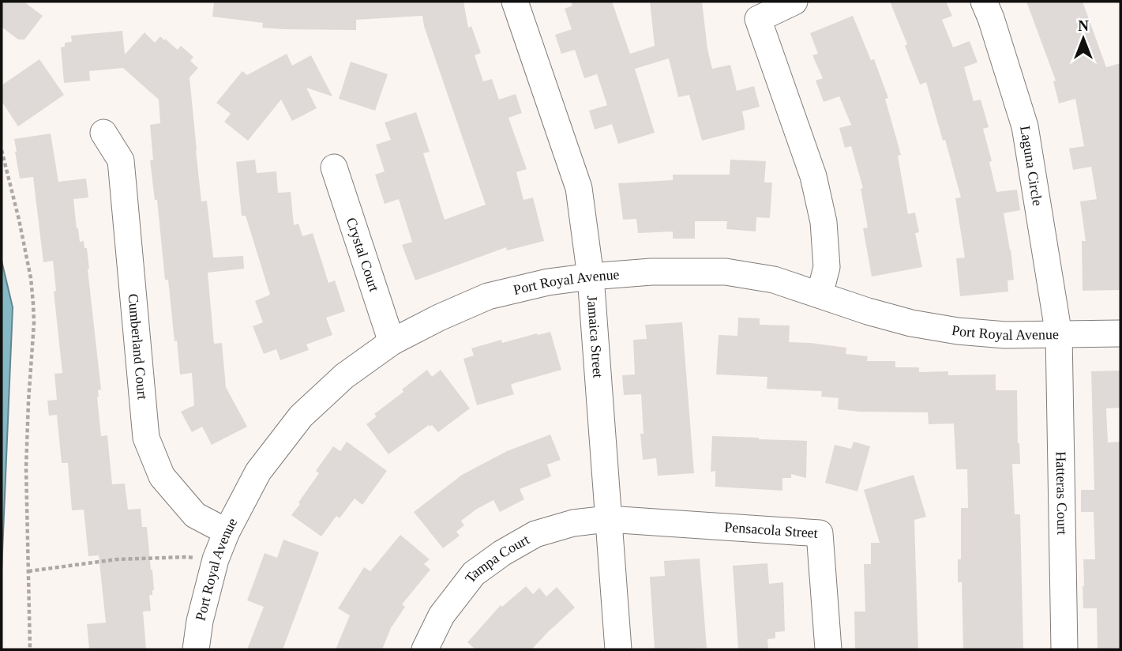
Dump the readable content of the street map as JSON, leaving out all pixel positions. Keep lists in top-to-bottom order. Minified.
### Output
{"streets":{"street":["Laguna Circle","Crystal Court","Port Royal Avenue","Jamaica Street","Cumberland Court","Hatteras Court","Pensacola Street","Tampa Court"]},"crossings":[["Laguna Circle","Port Royal Avenue"],["Laguna Circle","Hatteras Court"],["Crystal Court","Port Royal Avenue"],["Port Royal Avenue","Jamaica Street"],["Port Royal Avenue","Cumberland Court"],["Port Royal Avenue","Hatteras Court"],["Jamaica Street","Pensacola Street"],["Jamaica Street","Tampa Court"],["Pensacola Street","Tampa Court"]],"north":"top"}
